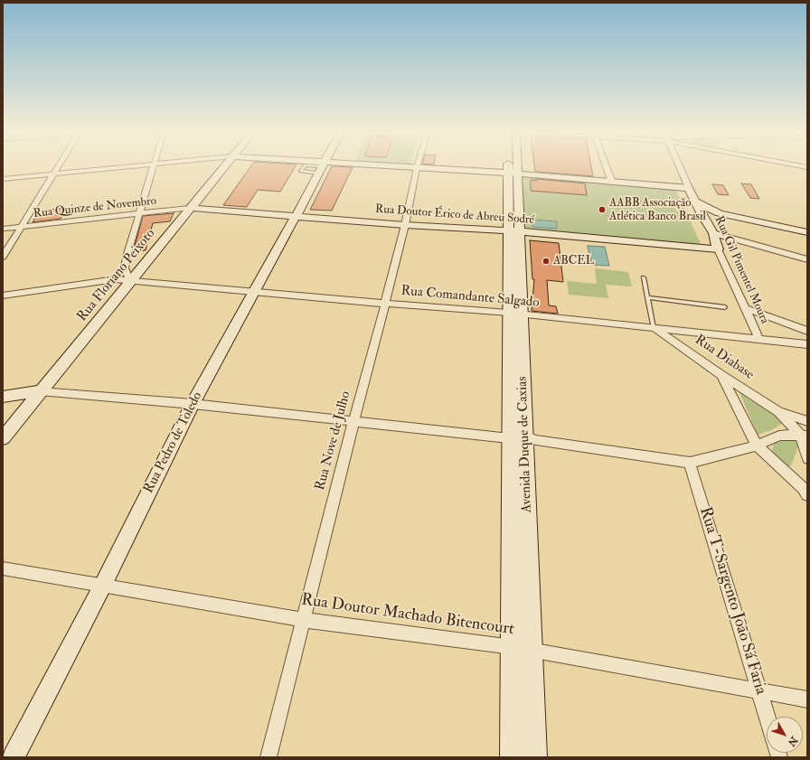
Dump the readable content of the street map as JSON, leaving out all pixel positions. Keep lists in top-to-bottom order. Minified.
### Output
{"streets":{"main road":["Rua Doutor Érico de Abreu Sodré","Rua Gil Pimentel Moura","Rua Floriano Peixoto","Rua Pedro de Toledo","Avenida Duque de Caxias"],"street":["Rua Quinze de Novembro","Rua Comandante Salgado","Rua Diabase","Rua Nove de Julho","Rua T-Sargento João Sá Faria","Rua Doutor Machado Bitencourt"]},"crossings":[["Rua Quinze de Novembro","Rua Doutor Érico de Abreu Sodré"],["Rua Quinze de Novembro","Rua Floriano Peixoto"],["Rua Doutor Érico de Abreu Sodré","Rua Gil Pimentel Moura"],["Rua Doutor Érico de Abreu Sodré","Rua Floriano Peixoto"],["Rua Doutor Érico de Abreu Sodré","Rua Nove de Julho"],["Rua Doutor Érico de Abreu Sodré","Rua Pedro de Toledo"],["Rua Doutor Érico de Abreu Sodré","Avenida Duque de Caxias"],["Rua Gil Pimentel Moura","Rua Comandante Salgado"],["Rua Floriano Peixoto","Rua Comandante Salgado"],["Rua Comandante Salgado","Rua Diabase"],["Rua Comandante Salgado","Rua Nove de Julho"],["Rua Comandante Salgado","Rua Pedro de Toledo"],["Rua Comandante Salgado","Avenida Duque de Caxias"],["Rua Nove de Julho","Rua Doutor Machado Bitencourt"],["Rua Pedro de Toledo","Rua Doutor Machado Bitencourt"],["Avenida Duque de Caxias","Rua Doutor Machado Bitencourt"],["Rua T-Sargento João Sá Faria","Rua Doutor Machado Bitencourt"]],"places":["AABB Associação Atlética Banco Brasil","ABCEL"],"north":"bottom right"}
